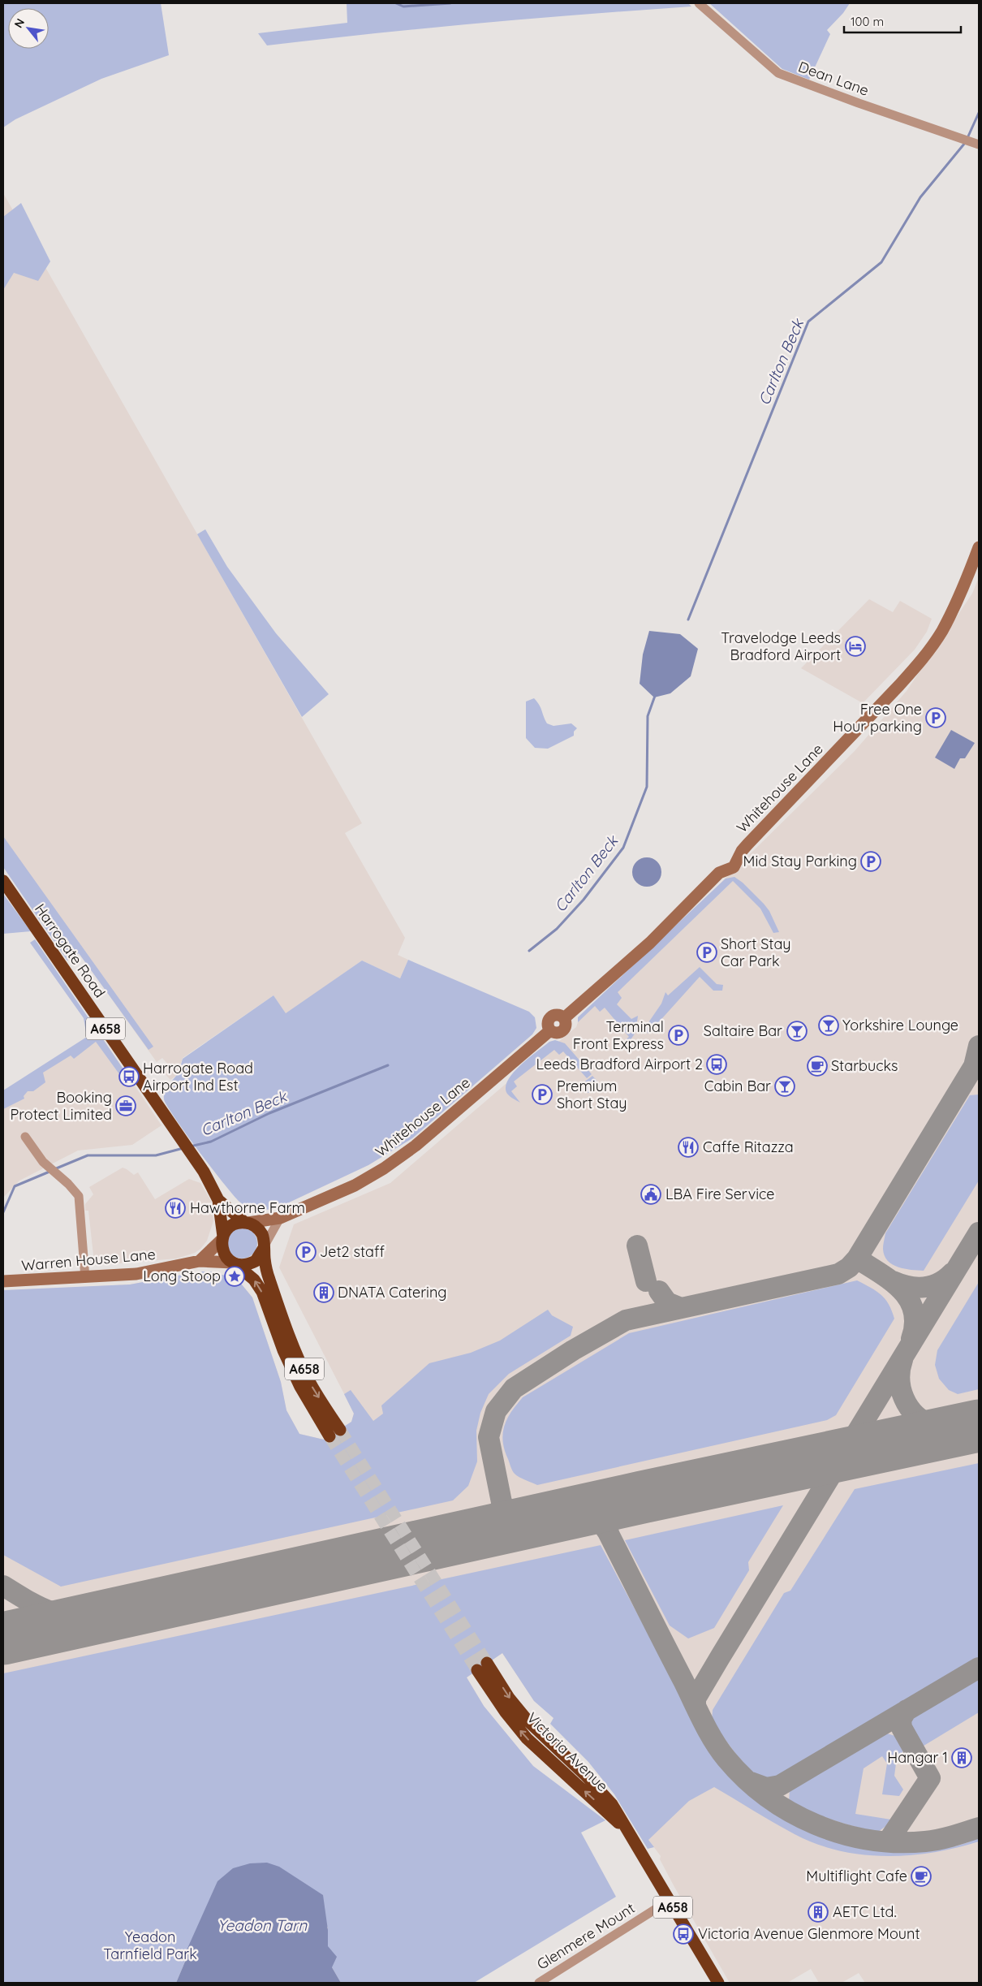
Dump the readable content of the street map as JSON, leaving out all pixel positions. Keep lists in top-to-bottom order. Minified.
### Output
{"streets":{"highway":["Harrogate Road","A658","Victoria Avenue"],"street":["Dean Lane","Whitehouse Lane","Warren House Lane","Glenmere Mount"]},"crossings":[["Whitehouse Lane","Harrogate Road"],["Whitehouse Lane","A658"],["Whitehouse Lane","Warren House Lane"],["Harrogate Road","A658"],["Harrogate Road","Warren House Lane"],["A658","Warren House Lane"],["Victoria Avenue","Glenmere Mount"]],"water":["Carlton Beck","Yeadon Tarn"],"parks":["Yeadon Tarnfield Park"],"places":{"hotel":["Travelodge Leeds Bradford Airport"],"parking":["Free One Hour parking","Mid Stay Parking","Short Stay Car Park","Terminal Front Express","Premium Short Stay","Jet2 staff"],"bar":["Yorkshire Lounge","Saltaire Bar","Cabin Bar"],"bus stop":["Leeds Bradford Airport 2","Harrogate Road Airport Ind Est","Victoria Avenue Glenmore Mount"],"cafe":["Starbucks","Multiflight Cafe"],"office":["Booking Protect Limited"],"restaurant":["Caffe Ritazza","Hawthorne Farm"],"public building":["LBA Fire Service"],"place":["Long Stoop"],"building":["DNATA Catering","Hangar 1","AETC Ltd."]},"scale_bar":"100 m","north":"top left"}
